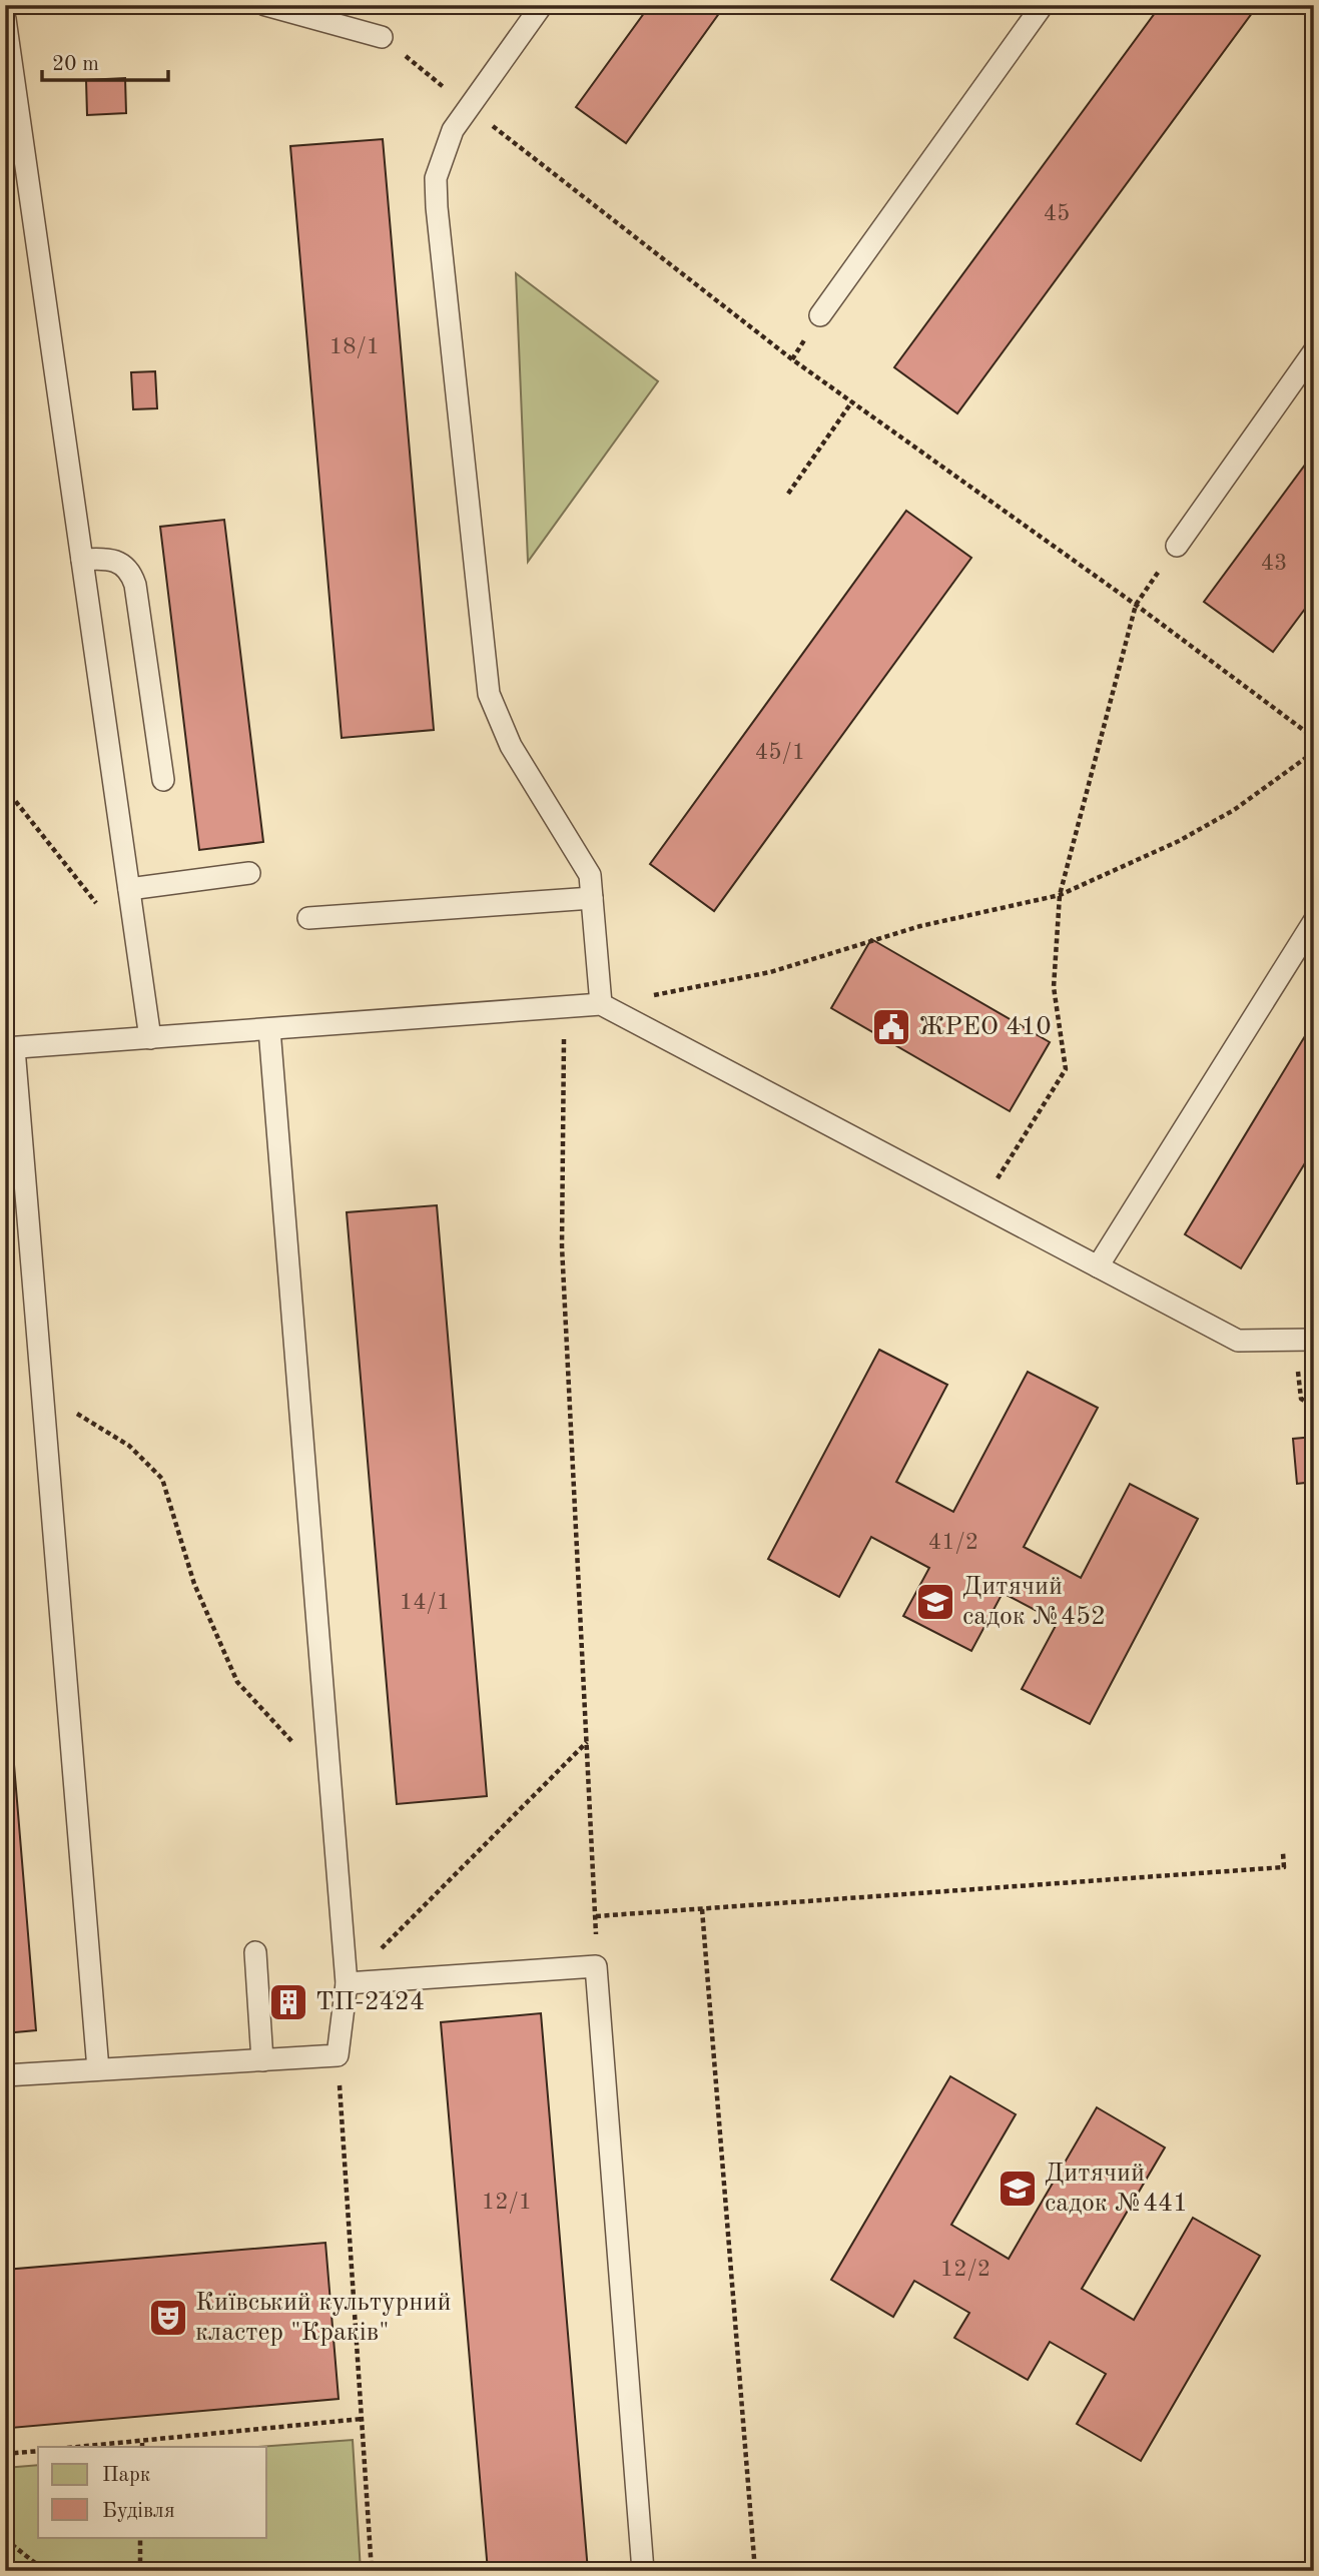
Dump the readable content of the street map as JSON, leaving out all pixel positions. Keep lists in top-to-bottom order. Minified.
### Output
{"places":{"public building":["ЖРЕО 410"],"school or university":["Дитячий садок №452","Дитячий садок №441"],"building":["ТП-2424"],"theatre":["Київський культурний кластер \"Краків\""]},"house_numbers":["45","18/1","43","45/1","41/2","14/1","12/1","12/2"],"legend":["Парк","Будівля"],"scale_bar":"20 m"}
